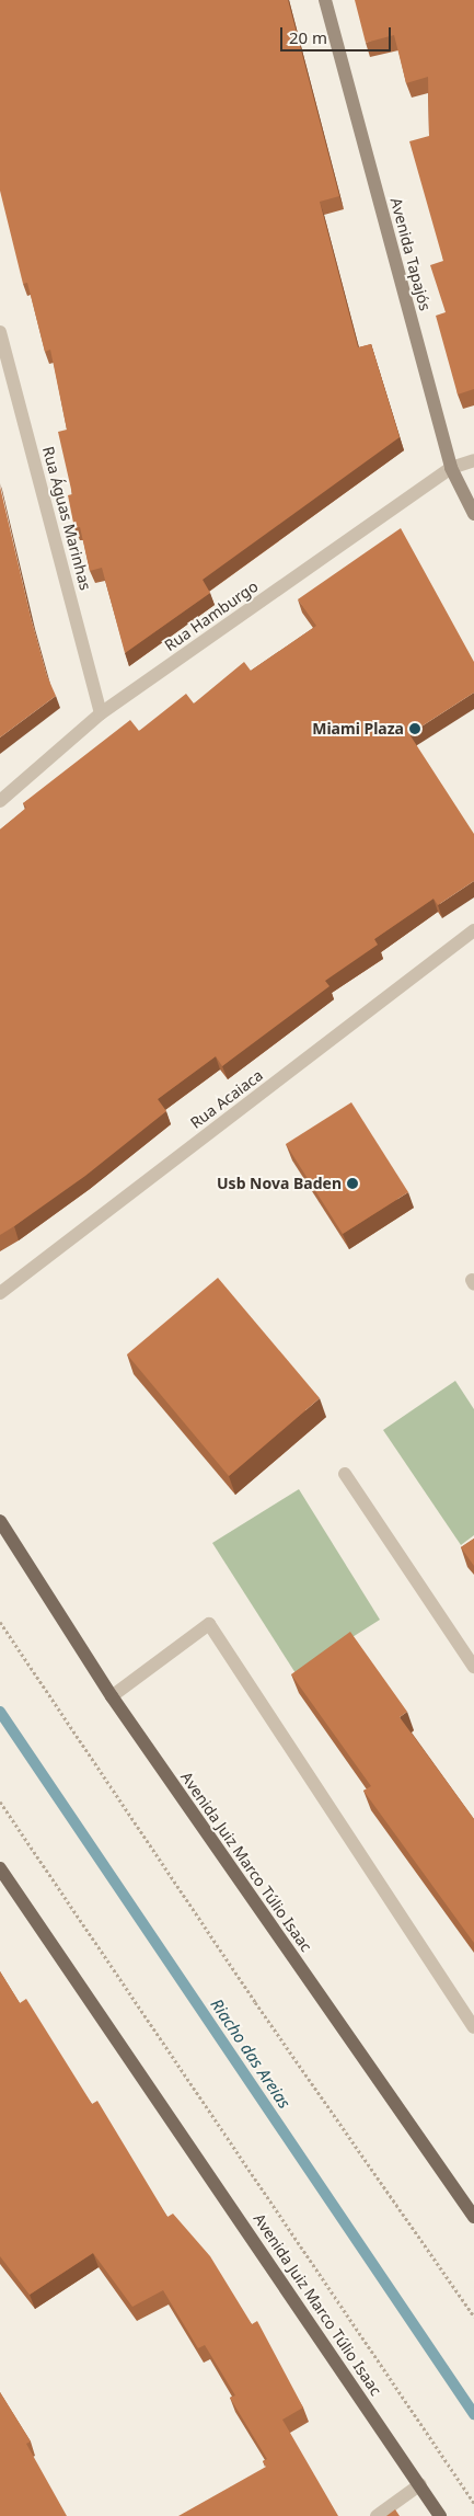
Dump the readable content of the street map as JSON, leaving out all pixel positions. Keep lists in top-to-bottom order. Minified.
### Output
{"streets":{"main road":["Avenida Tapajós","Avenida Juiz Marco Túlio Isaac"],"street":["Rua Águas Marinhas","Rua Hamburgo","Rua Acaiaca"]},"crossings":[["Avenida Tapajós","Rua Hamburgo"],["Rua Águas Marinhas","Rua Hamburgo"]],"water":["Riacho das Areias"],"places":["Miami Plaza","Usb Nova Baden"],"scale_bar":"20 m"}
